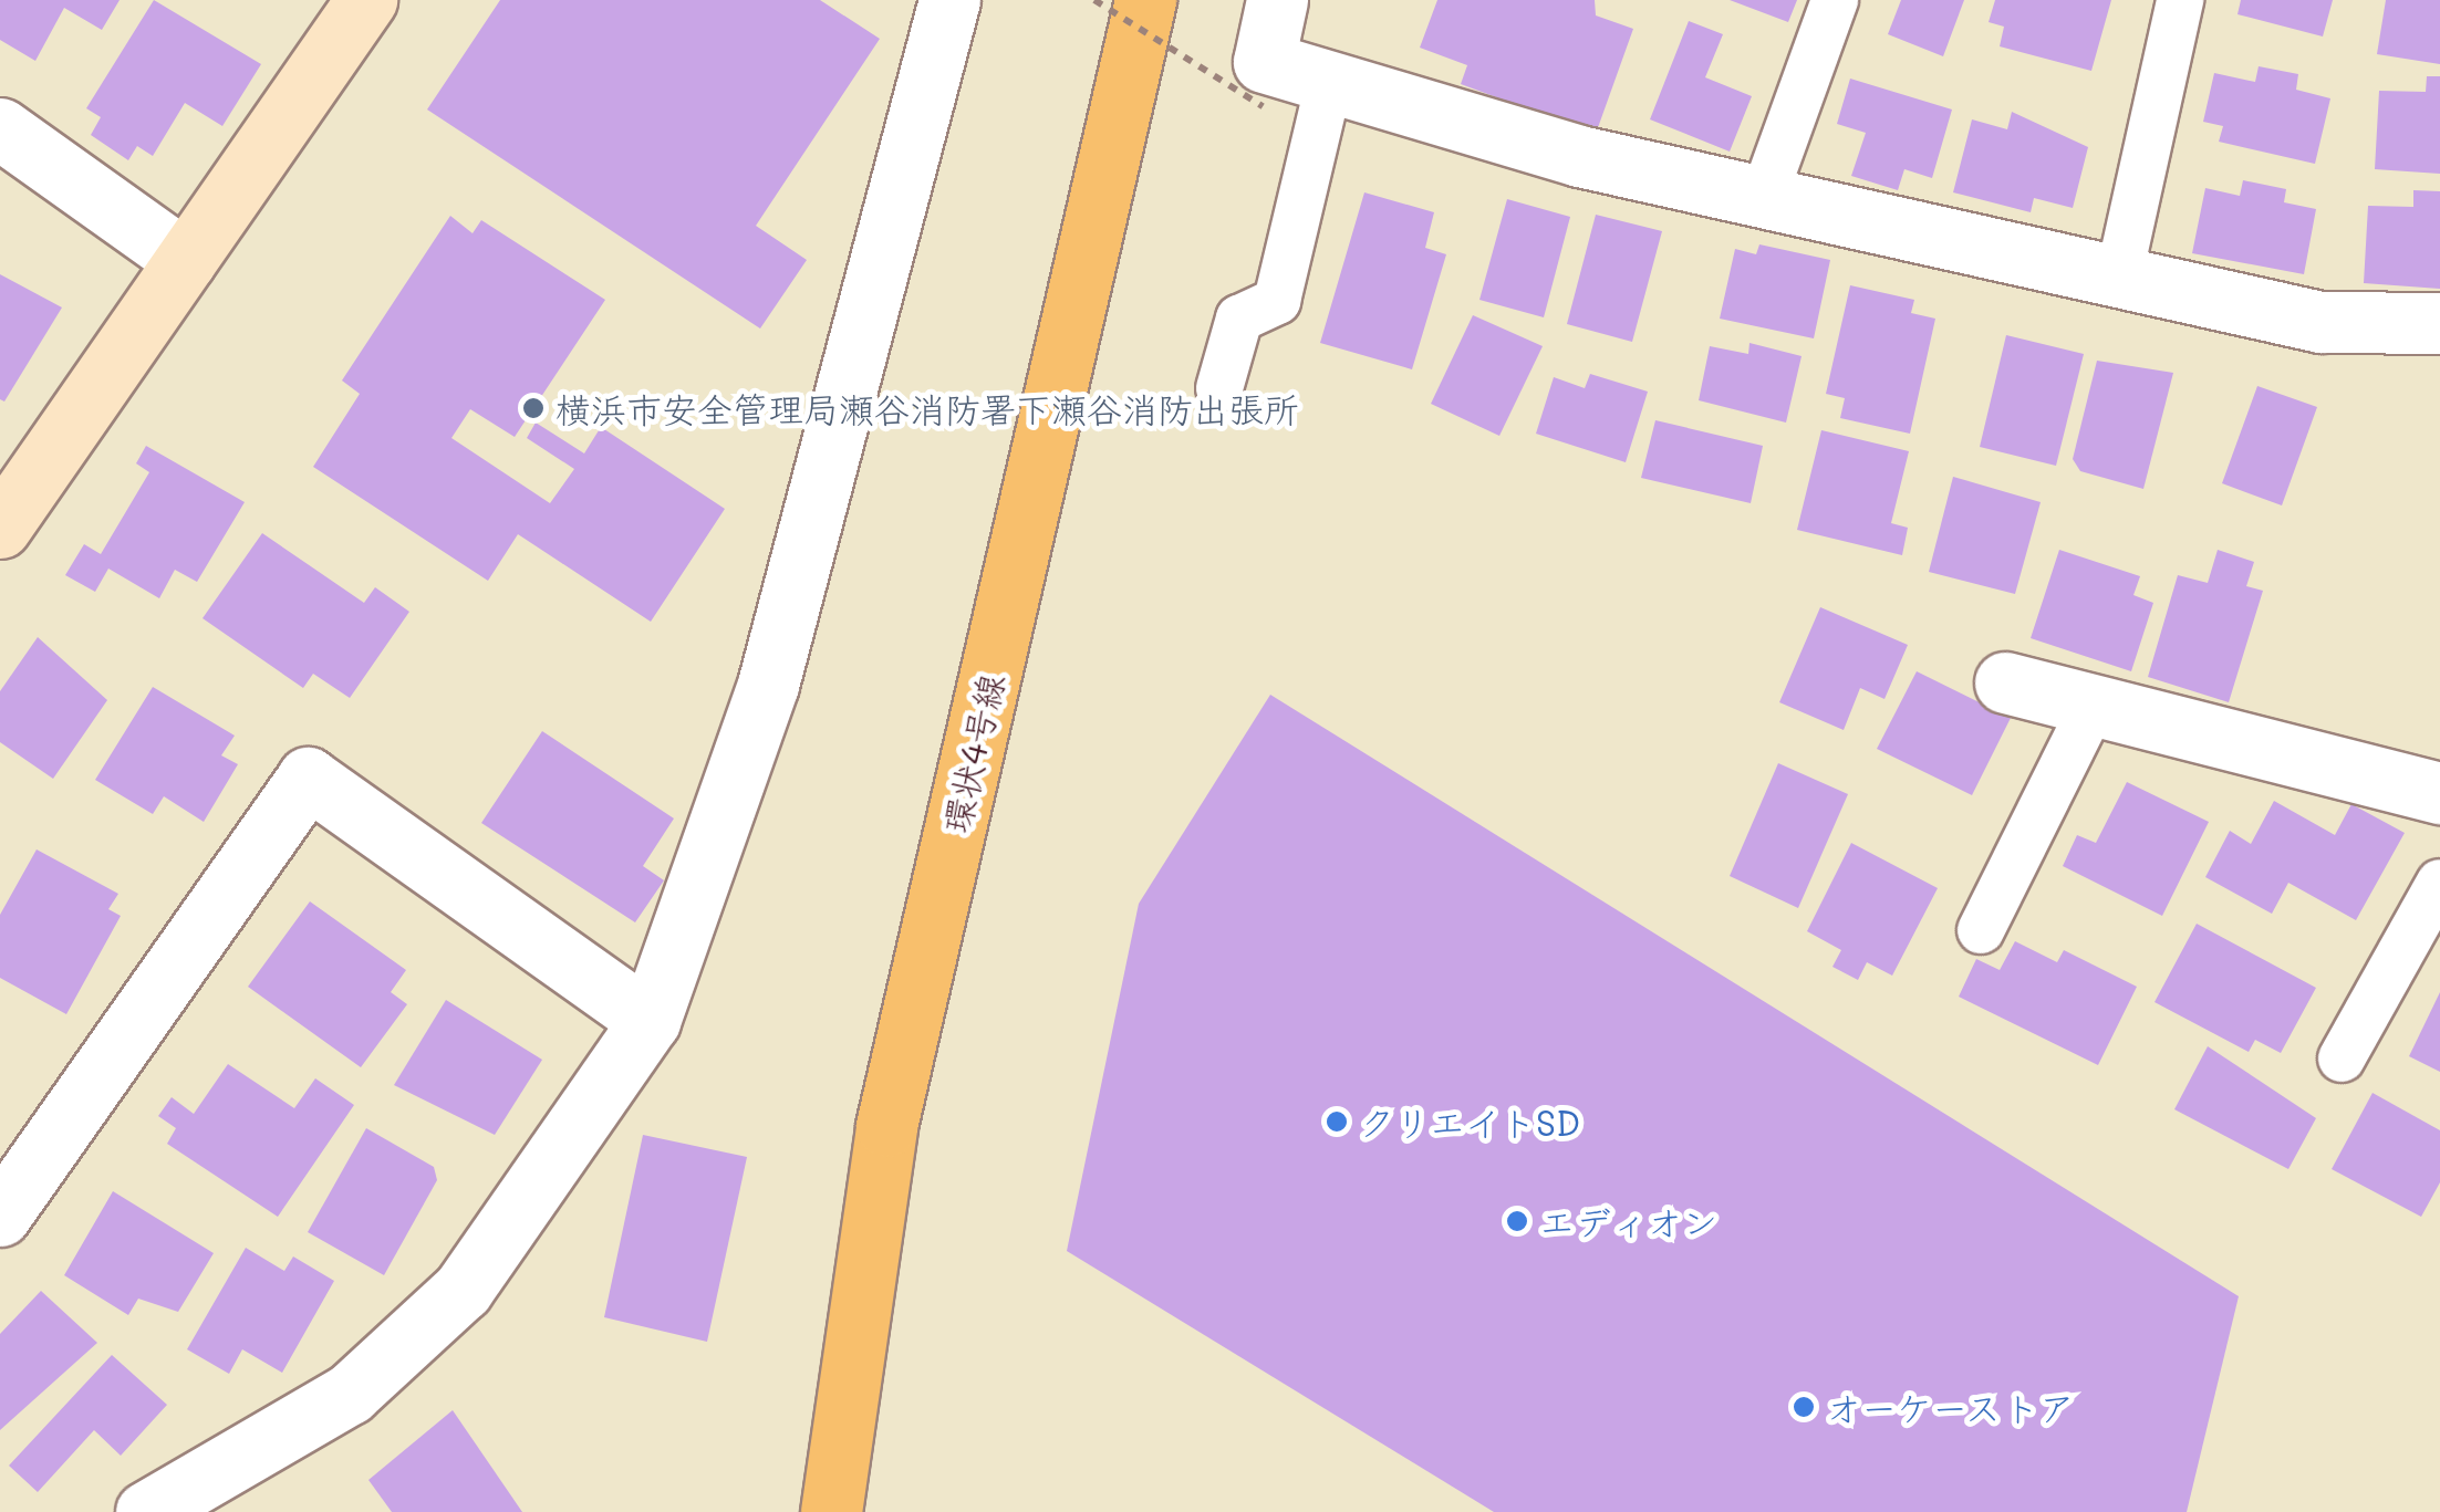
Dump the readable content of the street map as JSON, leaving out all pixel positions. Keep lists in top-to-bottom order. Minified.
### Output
{"streets":{"main road":["環状4号線"]},"places":["横浜市安全管理局瀬谷消防署下瀬谷消防出張所","クリエイトSD","エディオン","オーケーストア"]}
